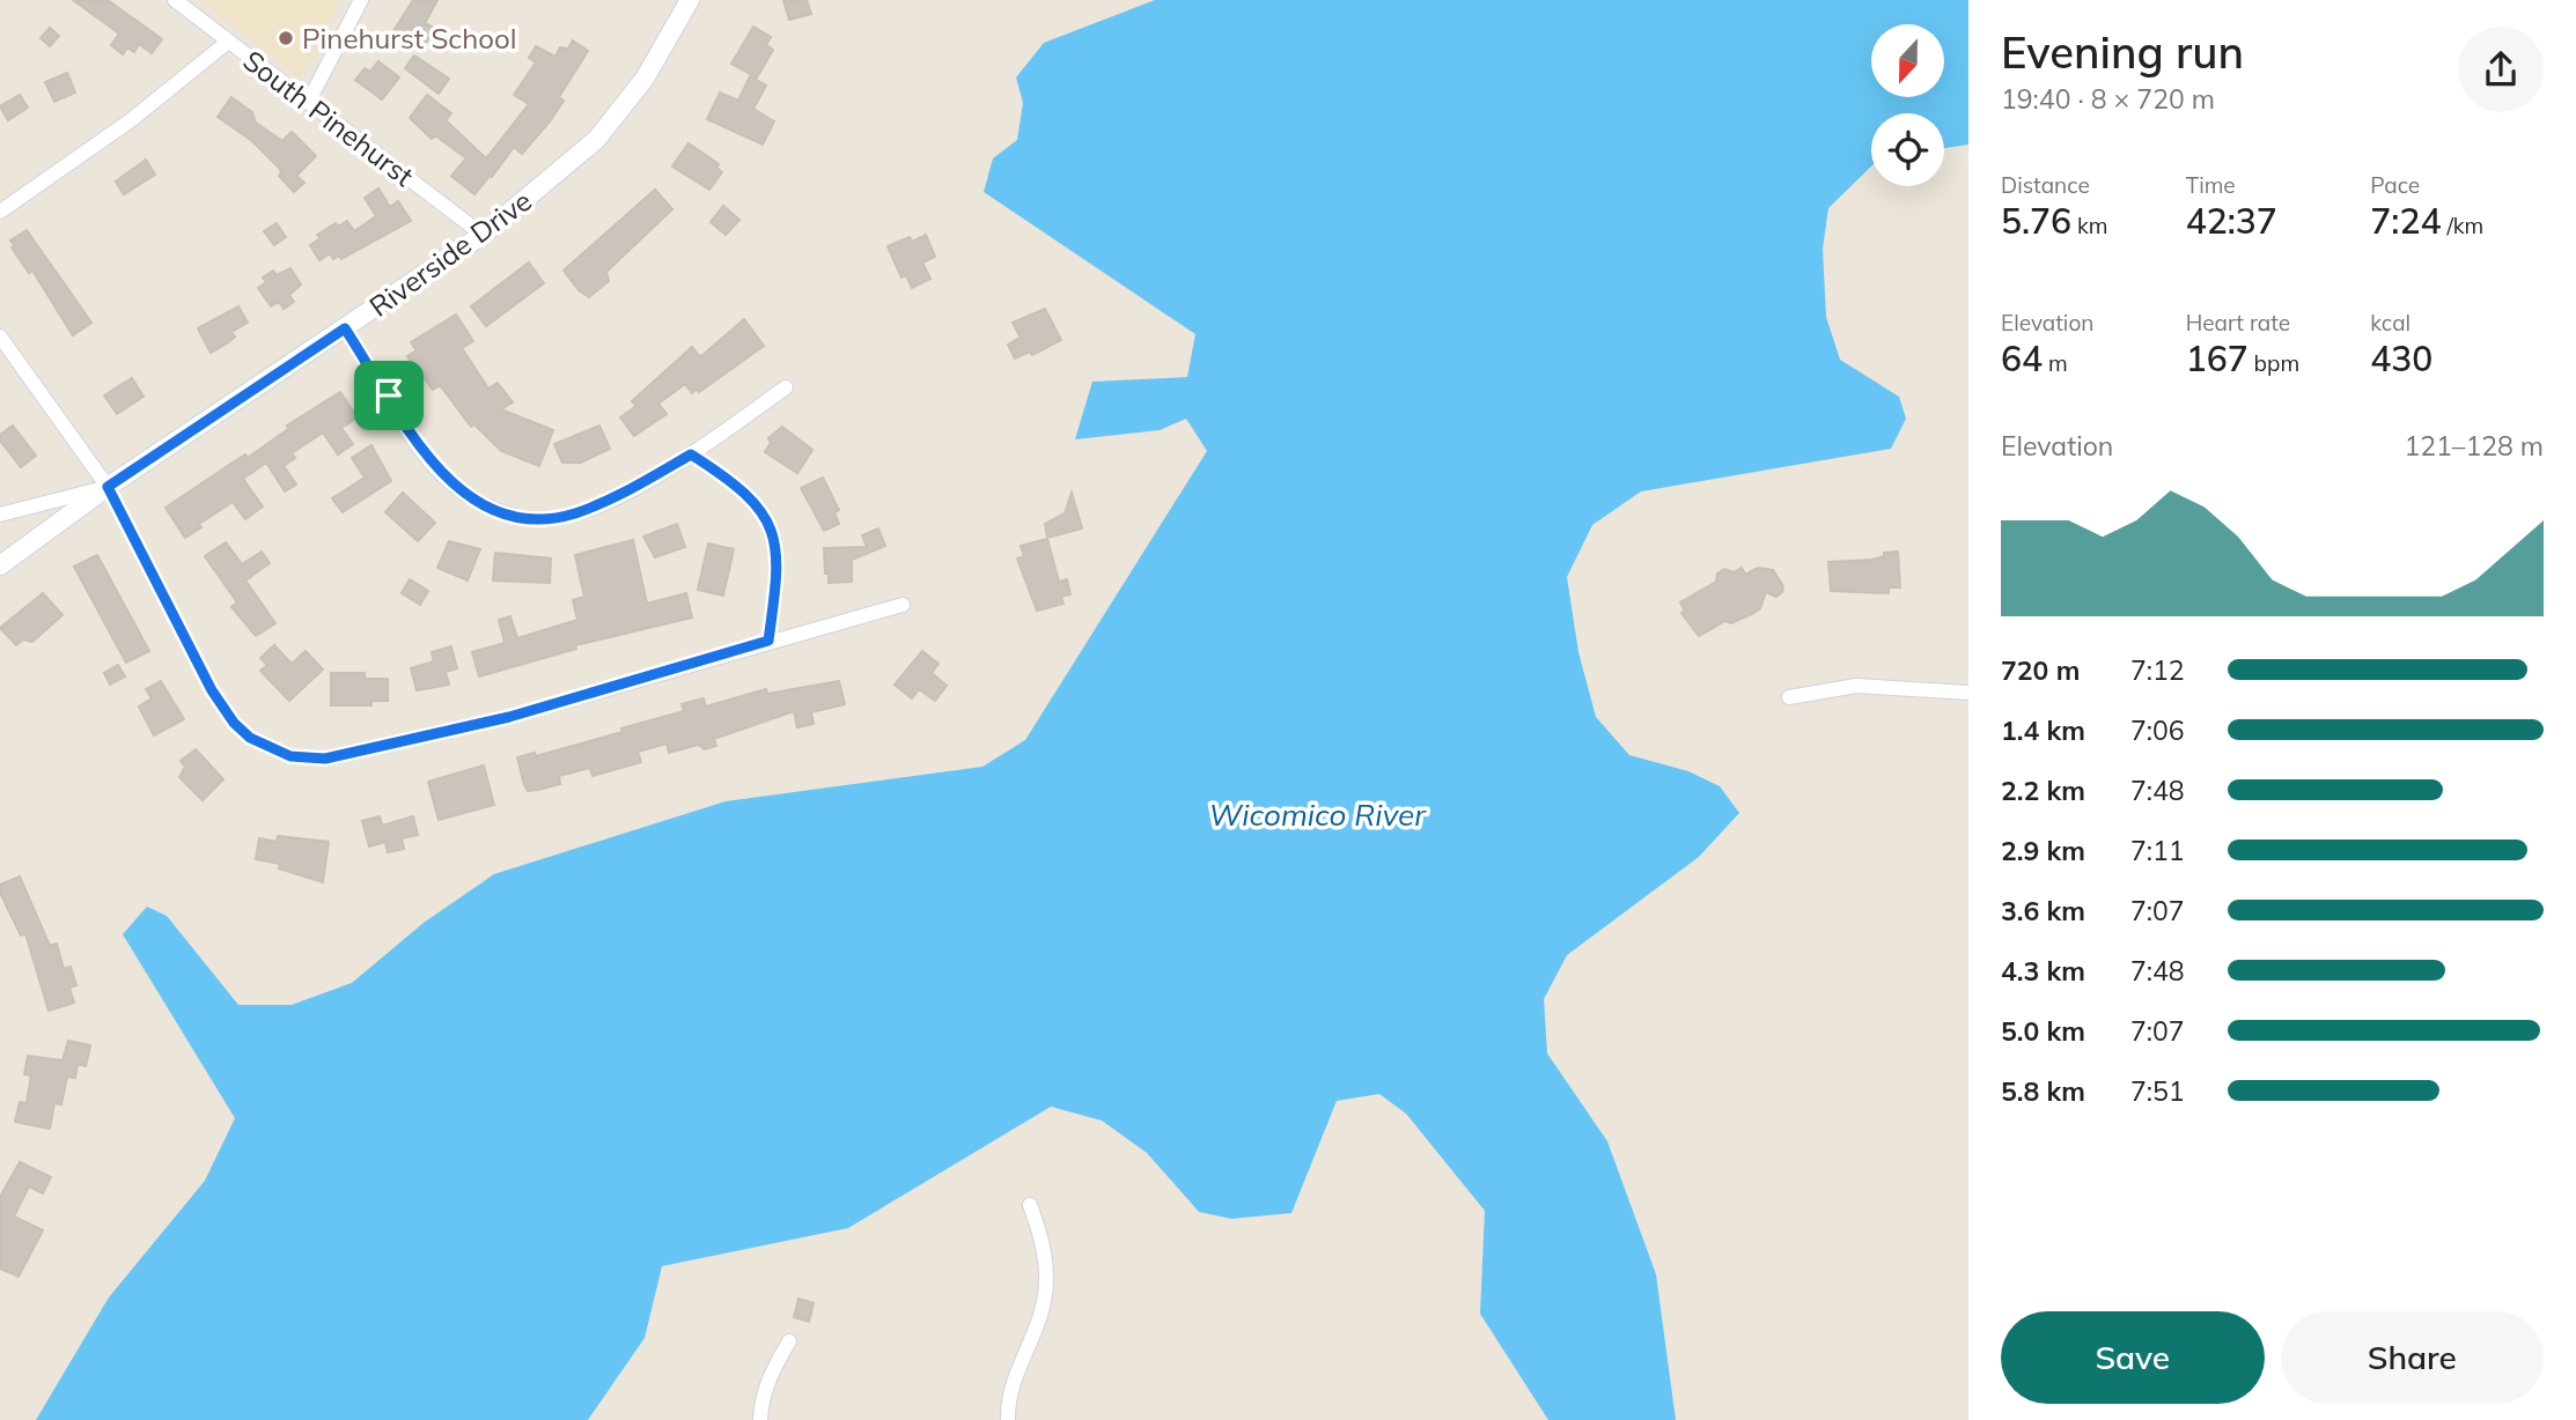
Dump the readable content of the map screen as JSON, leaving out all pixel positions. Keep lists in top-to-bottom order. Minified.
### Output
{"streets":{"street":["South Pinehurst","Riverside Drive"]},"crossings":[["South Pinehurst","Riverside Drive"]],"water":["Wicomico River"],"places":["Pinehurst School"],"north":"bottom","page":{"heading":["Evening run","19:40 · 8 × 720 m"],"stats":[["Distance","5.76 km"],["Time","42:37"],["Pace","7:24 /km"],["Elevation","64 m"],["Heart rate","167 bpm"],["kcal","430"]],"chart":["Elevation","121–128 m"],"list":[{"name":"720 m","note":"7:12"},{"name":"1.4 km","note":"7:06"},{"name":"2.2 km","note":"7:48"},{"name":"2.9 km","note":"7:11"},{"name":"3.6 km","note":"7:07"},{"name":"4.3 km","note":"7:48"},{"name":"5.0 km","note":"7:07"},{"name":"5.8 km","note":"7:51"}],"buttons":["Save","Share"]}}
